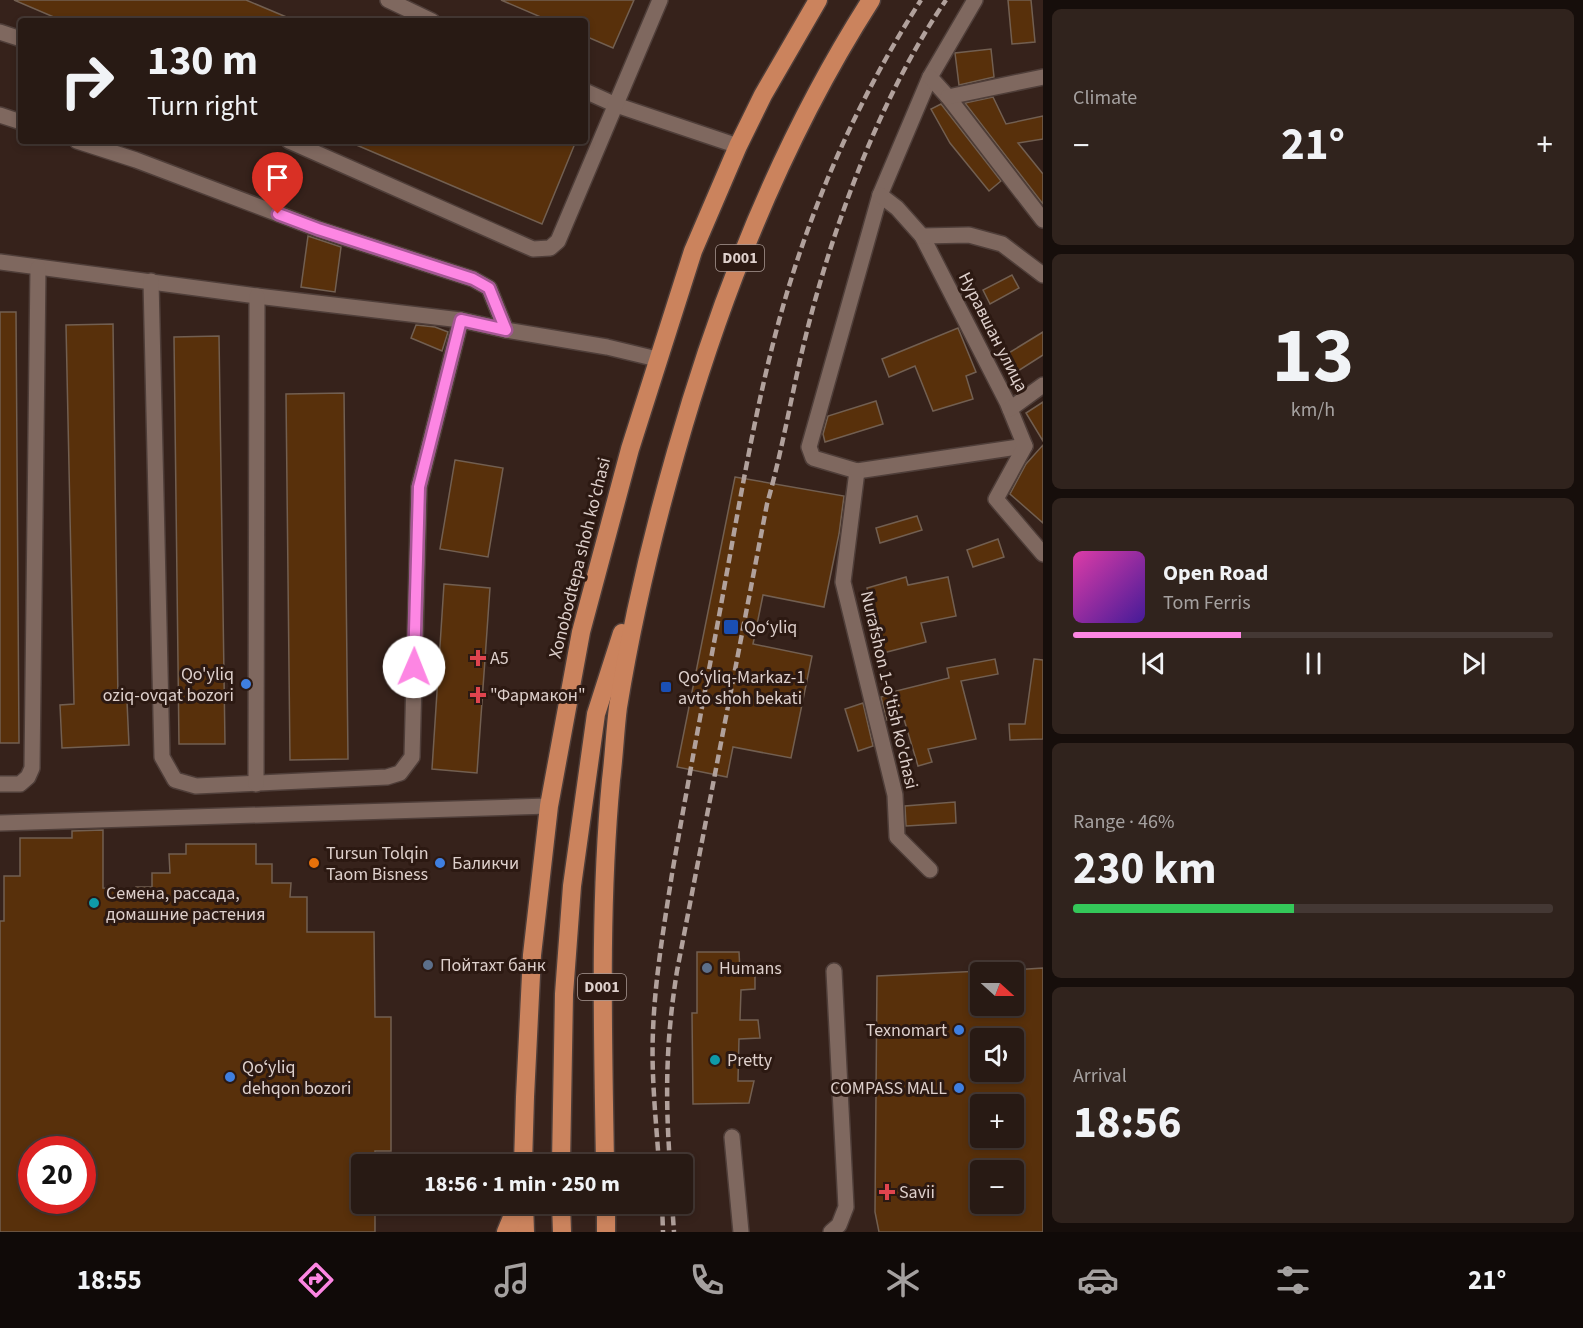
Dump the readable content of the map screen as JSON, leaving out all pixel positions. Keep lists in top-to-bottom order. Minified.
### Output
{"streets":{"highway":["D001","Xonobodtepa shoh ko'chasi"],"street":["Нуравшан улица","Nurafshon 1-o'tish ko'chasi"]},"places":{"transit":["Qo‘yliq","Qoʻyliq-Markaz-1 avto shoh bekati"],"health":["А5","\"Фармакон\"","Savii"],"other":["Qo'yliq oziq-ovqat bozori","Tursun Tolqin Taom Bisness","Баликчи","Семена, рассада, домашние растения","Пойтахт банк","Humans","Texnomart","Pretty","Qoʻyliq dehqon bozori","COMPASS MALL"]},"north":"right","page":{"tile":["Climate",["13","km/h"],["Range · 46%","230 km"],["Arrival","18:56"]],"turn":["130 m","Turn right"],"heat":["−","21°","+"],"song":["Open Road","Tom Ferris"],"map_buttons":["+","−"],"limit":"20","trip":"18:56 · 1 min · 250 m","tabs":["18:55","21°"]}}
